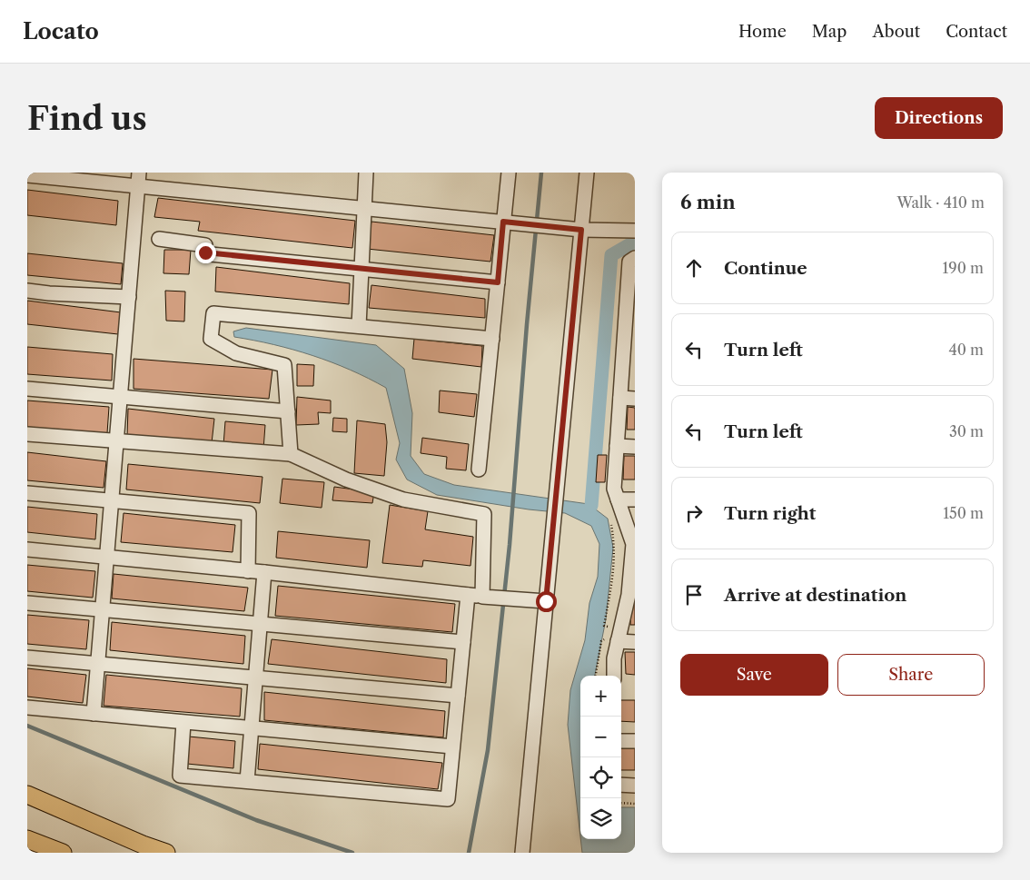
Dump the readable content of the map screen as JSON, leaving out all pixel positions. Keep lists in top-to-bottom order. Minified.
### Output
{"page":{"header":"Locato","nav":["Home","Map","About","Contact"],"buttons":["Directions",["Save","Share"]],"title":"Find us","heading":["6 min","Walk · 410 m"],"list":[["Continue","190 m"],["Turn left","40 m"],["Turn left","30 m"],["Turn right","150 m"],"Arrive at destination"],"map_buttons":["+","−"]}}
